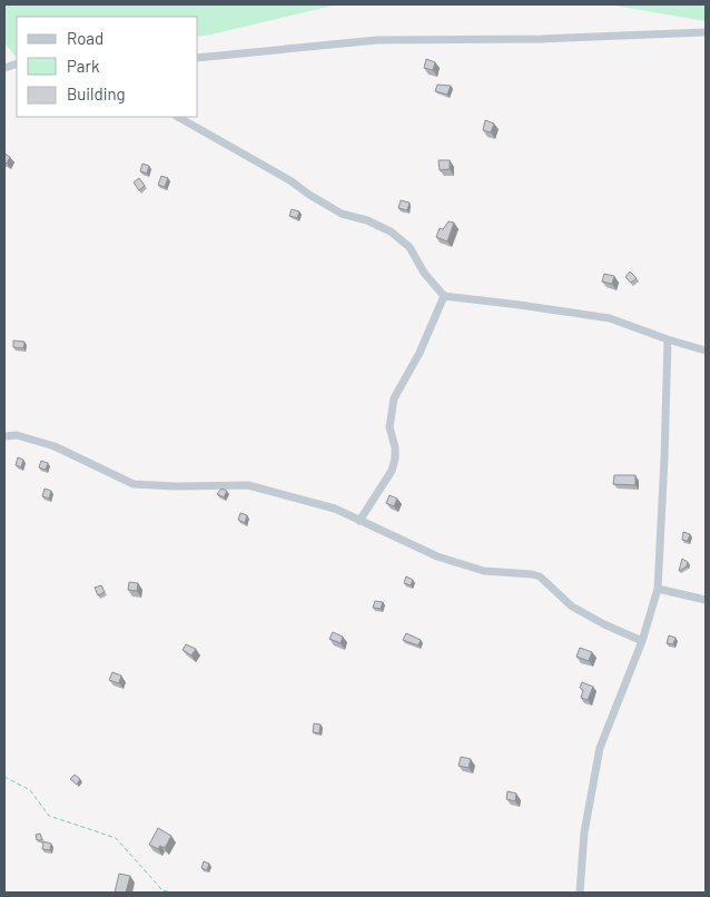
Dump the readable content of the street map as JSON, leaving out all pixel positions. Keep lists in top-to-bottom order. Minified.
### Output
{"legend":["Road","Park","Building"]}
